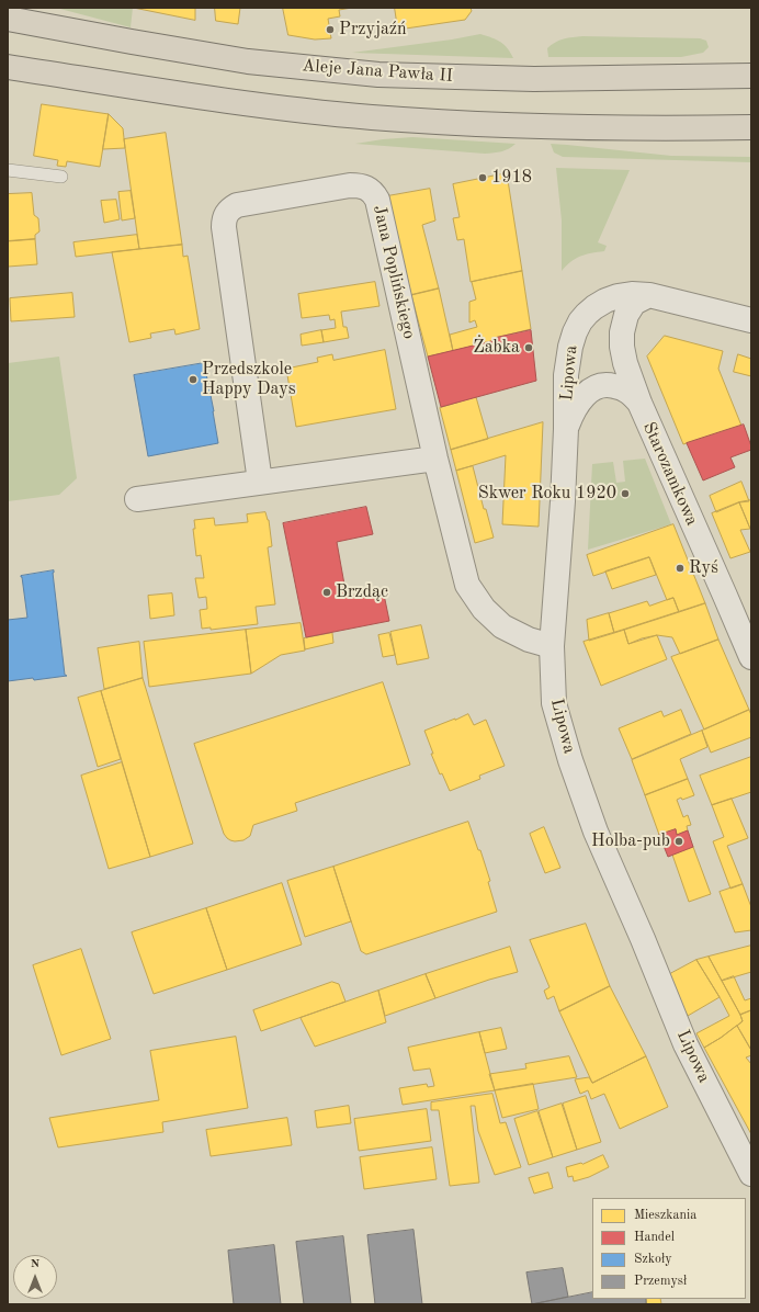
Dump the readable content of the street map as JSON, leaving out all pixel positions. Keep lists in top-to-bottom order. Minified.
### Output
{"streets":{"main road":["Aleje Jana Pawła II"],"street":["Jana Poplińskiego","Lipowa","Starozamkowa"]},"crossings":[["Jana Poplińskiego","Lipowa"],["Lipowa","Starozamkowa"]],"places":["Przyjaźń","1918","Żabka","Przedszkole Happy Days","Skwer Roku 1920","Ryś","Brzdąc","Holba-pub"],"legend":["Mieszkania","Handel","Szkoły","Przemysł"],"north":"top"}
